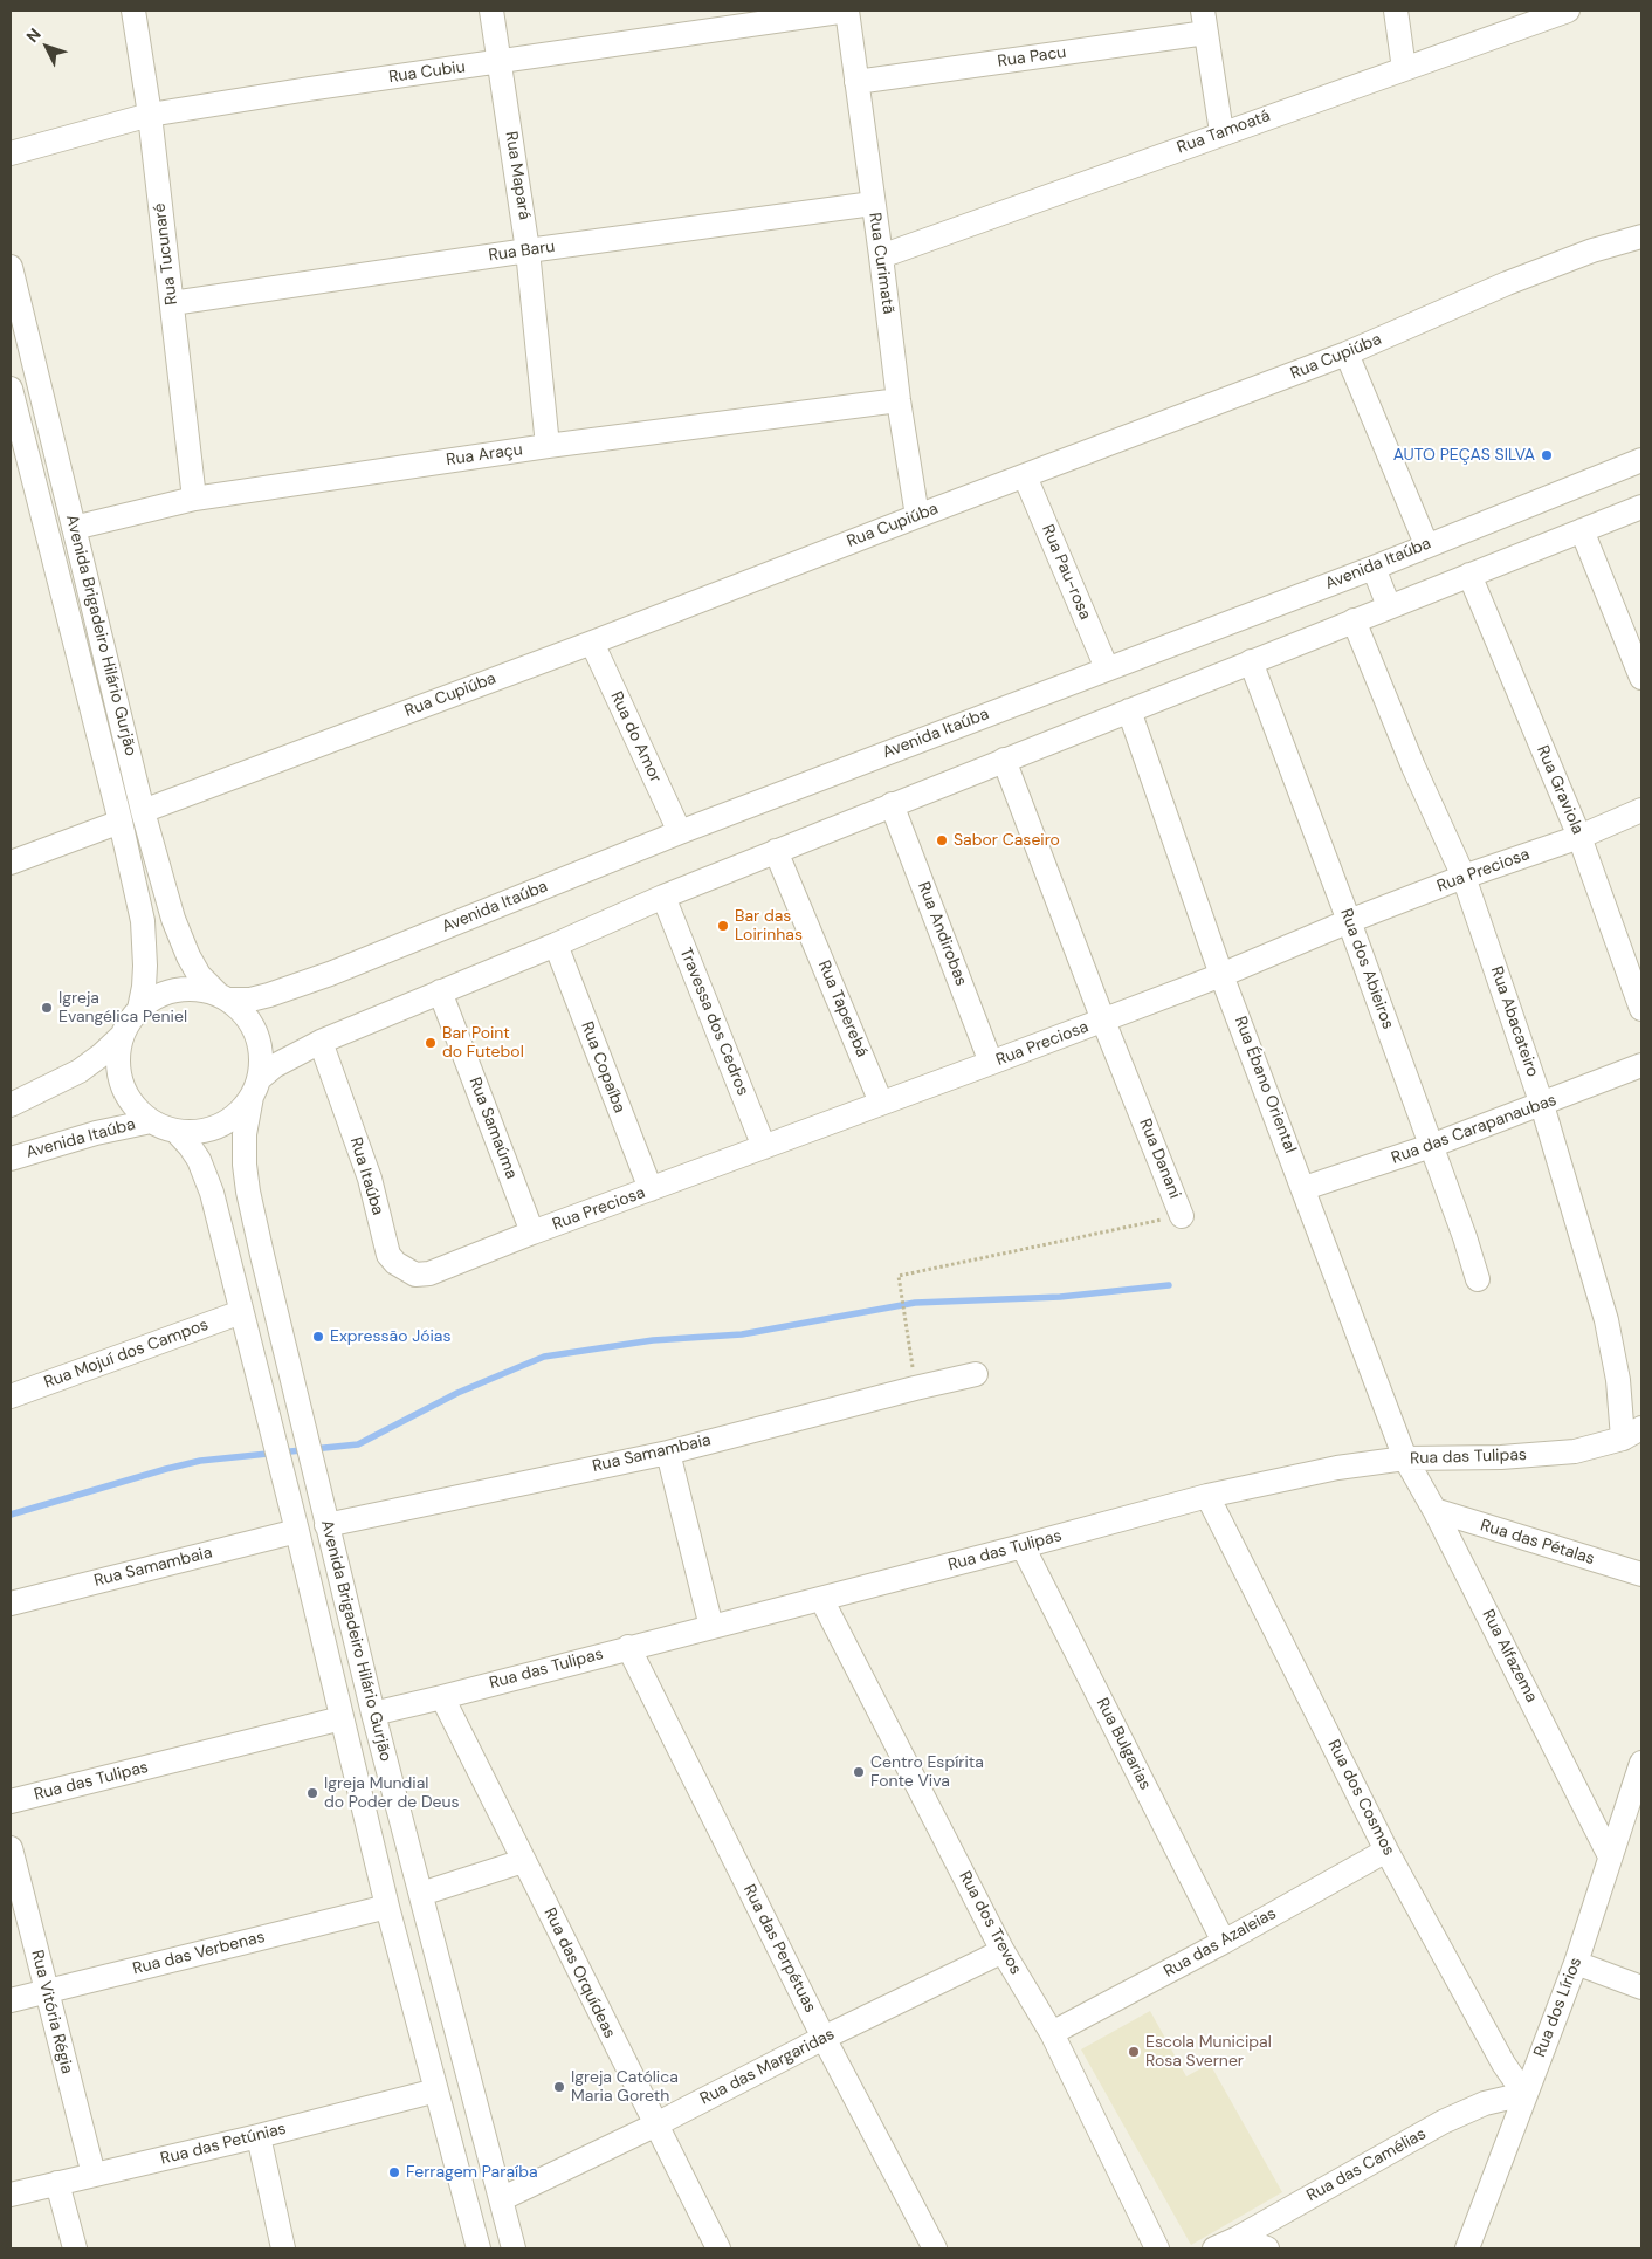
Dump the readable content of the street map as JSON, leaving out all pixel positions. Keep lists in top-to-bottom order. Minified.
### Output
{"streets":{"street":["Rua Pacu","Rua Cubiu","Rua Tamoatá","Rua Mapará","Rua Baru","Rua Tucunaré","Rua Curimatã","Rua Cupiúba","Rua Araçu","Avenida Itaúba","Rua Pau-rosa","Avenida Brigadeiro Hilário Gurjão","Rua do Amor","Rua Graviola","Rua Preciosa","Rua Andirobas","Rua dos Abieiros","Rua Taperebá","Travessa dos Cedros","Rua Abacateiro","Rua Copaíba","Rua Ébano Oriental","Rua Samaúma","Rua das Carapanaubas","Rua Danani","Rua Itaúba","Rua Mojuí dos Campos","Rua Samambaia","Rua das Tulipas","Rua das Pétalas","Rua Alfazema","Rua Bulgarias","Rua dos Cosmos","Rua dos Trevos","Rua das Azaleias","Rua das Perpétuas","Rua das Verbenas","Rua das Orquídeas","Rua dos Lírios","Rua Vitória Régia","Rua das Margaridas","Rua das Petúnias","Rua das Camélias"]},"crossings":[["Rua Pacu","Rua Curimatã"],["Rua Cubiu","Rua Mapará"],["Rua Cubiu","Rua Tucunaré"],["Rua Cubiu","Rua Curimatã"],["Rua Tamoatá","Rua Curimatã"],["Rua Mapará","Rua Baru"],["Rua Mapará","Rua Araçu"],["Rua Baru","Rua Tucunaré"],["Rua Baru","Rua Curimatã"],["Rua Tucunaré","Rua Araçu"],["Rua Curimatã","Rua Cupiúba"],["Rua Curimatã","Rua Araçu"],["Rua Cupiúba","Rua Pau-rosa"],["Rua Cupiúba","Avenida Brigadeiro Hilário Gurjão"],["Rua Cupiúba","Rua do Amor"],["Rua Araçu","Avenida Brigadeiro Hilário Gurjão"],["Avenida Itaúba","Rua Pau-rosa"],["Avenida Itaúba","Avenida Brigadeiro Hilário Gurjão"],["Avenida Itaúba","Rua do Amor"],["Avenida Brigadeiro Hilário Gurjão","Rua Mojuí dos Campos"],["Avenida Brigadeiro Hilário Gurjão","Rua Samambaia"],["Avenida Brigadeiro Hilário Gurjão","Rua das Tulipas"],["Avenida Brigadeiro Hilário Gurjão","Rua das Verbenas"],["Avenida Brigadeiro Hilário Gurjão","Rua das Margaridas"],["Avenida Brigadeiro Hilário Gurjão","Rua das Petúnias"],["Rua Graviola","Rua Preciosa"],["Rua Preciosa","Rua Andirobas"],["Rua Preciosa","Rua dos Abieiros"],["Rua Preciosa","Rua Taperebá"],["Rua Preciosa","Travessa dos Cedros"],["Rua Preciosa","Rua Abacateiro"],["Rua Preciosa","Rua Copaíba"],["Rua Preciosa","Rua Ébano Oriental"],["Rua Preciosa","Rua Samaúma"],["Rua Preciosa","Rua Danani"],["Rua Preciosa","Rua Itaúba"],["Rua dos Abieiros","Rua das Carapanaubas"],["Rua Abacateiro","Rua das Carapanaubas"],["Rua Abacateiro","Rua das Tulipas"],["Rua Ébano Oriental","Rua das Carapanaubas"],["Rua Ébano Oriental","Rua das Tulipas"],["Rua Ébano Oriental","Rua Alfazema"],["Rua Danani","Rua Samambaia"],["Rua das Tulipas","Rua Alfazema"],["Rua das Tulipas","Rua Bulgarias"],["Rua das Tulipas","Rua dos Cosmos"],["Rua das Tulipas","Rua dos Trevos"],["Rua das Tulipas","Rua das Perpétuas"],["Rua das Tulipas","Rua das Orquídeas"],["Rua das Pétalas","Rua Alfazema"],["Rua Alfazema","Rua dos Lírios"],["Rua Bulgarias","Rua das Azaleias"],["Rua dos Cosmos","Rua das Azaleias"],["Rua dos Cosmos","Rua dos Lírios"],["Rua dos Cosmos","Rua das Camélias"],["Rua dos Trevos","Rua das Azaleias"],["Rua dos Trevos","Rua das Margaridas"],["Rua das Perpétuas","Rua das Margaridas"],["Rua das Verbenas","Rua Vitória Régia"],["Rua das Orquídeas","Rua das Margaridas"],["Rua dos Lírios","Rua das Camélias"],["Rua Vitória Régia","Rua das Petúnias"]],"places":["AUTO PEÇAS SILVA","Sabor Caseiro","Bar das Loirinhas","Igreja Evangélica Peniel","Bar Point do Futebol","Expressão Jóias","Centro Espírita Fonte Viva","Igreja Mundial do Poder de Deus","Escola Municipal Rosa Sverner","Igreja Católica Maria Goreth","Ferragem Paraíba"],"north":"top left"}
